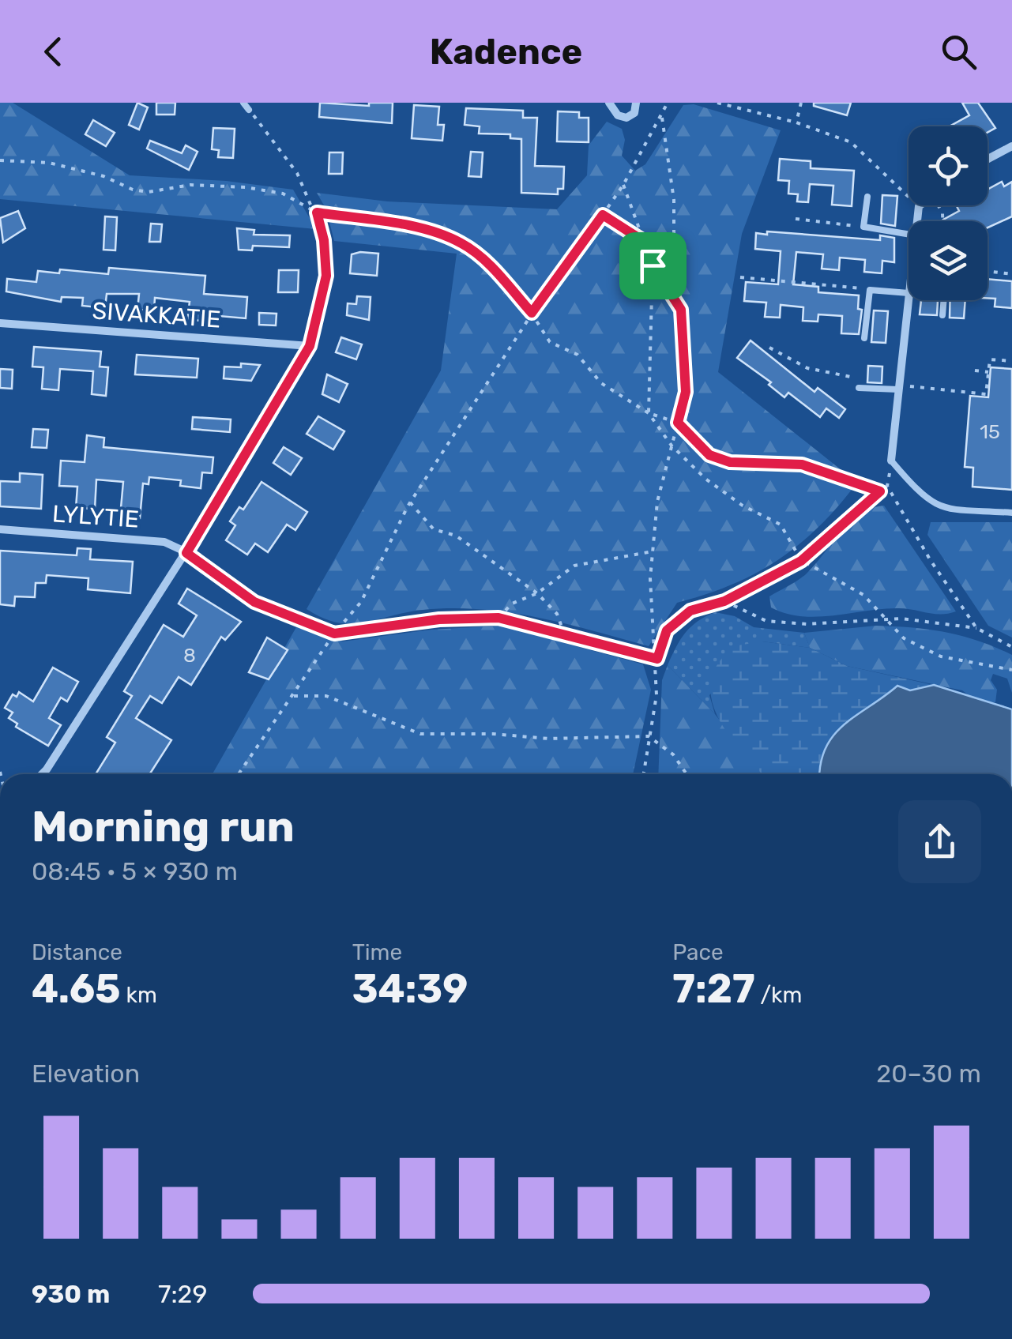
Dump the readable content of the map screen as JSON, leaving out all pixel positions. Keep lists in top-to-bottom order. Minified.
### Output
{"streets":{"street":["SIVAKKATIE","LYLYTIE"]},"house_numbers":["15","8"],"page":{"header":"Kadence","heading":["Morning run","08:45 · 5 × 930 m"],"stats":[["Distance","4.65 km"],["Time","34:39"],["Pace","7:27 /km"]],"chart":["Elevation","20–30 m"],"list":[{"name":"930 m","note":"7:29"}]}}
